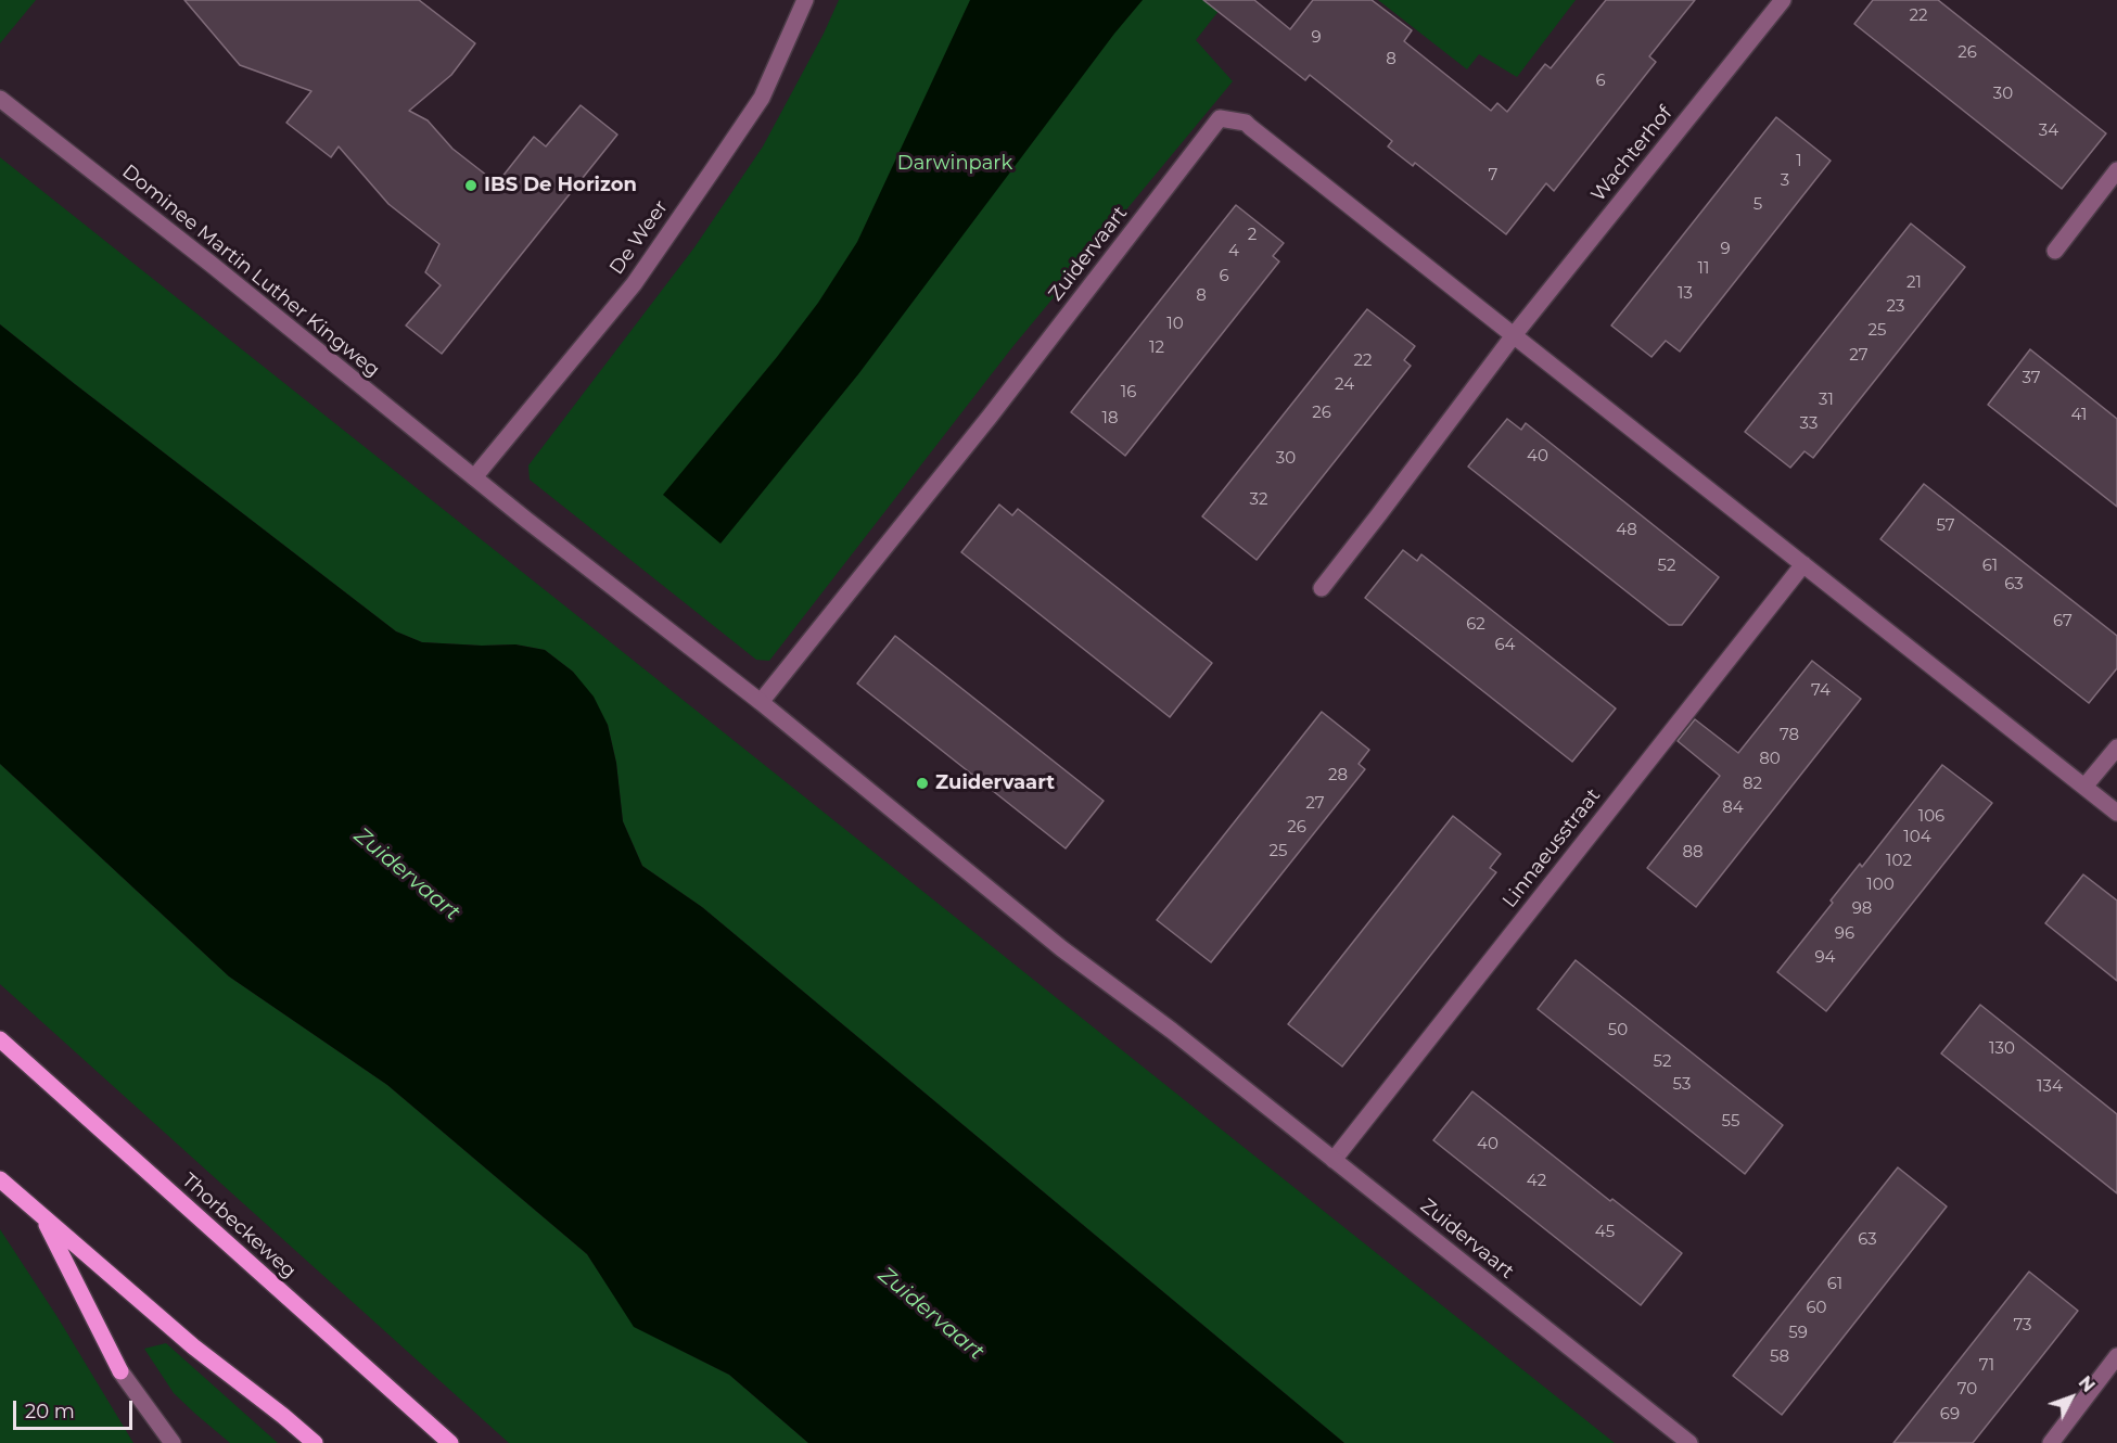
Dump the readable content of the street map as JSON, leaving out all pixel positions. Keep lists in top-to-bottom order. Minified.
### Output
{"streets":{"main road":["Thorbeckeweg"],"street":["Wachterhof","De Weer","Zuidervaart","Dominee Martin Luther Kingweg","Linnaeusstraat"]},"crossings":[["Wachterhof","Zuidervaart"],["De Weer","Zuidervaart"],["De Weer","Dominee Martin Luther Kingweg"],["Zuidervaart","Dominee Martin Luther Kingweg"],["Zuidervaart","Linnaeusstraat"]],"water":["Zuidervaart"],"parks":["Darwinpark"],"places":["IBS De Horizon","Zuidervaart"],"house_numbers":["22","9","26","8","6","30","34","1","7","3","5","2","9","4","11","6","21","13","8","23","10","25","12","27","22","37","24","16","31","26","41","18","33","40","30","32","57","48","52","61","63","67","62","64","74","78","80","28","82","27","84","106","26","104","25","88","102","100","98","96","94","50","130","52","53","134","55","40","42","45","63","61","60","73","59","58","71","70","69"],"scale_bar":"20 m","north":"top right"}
